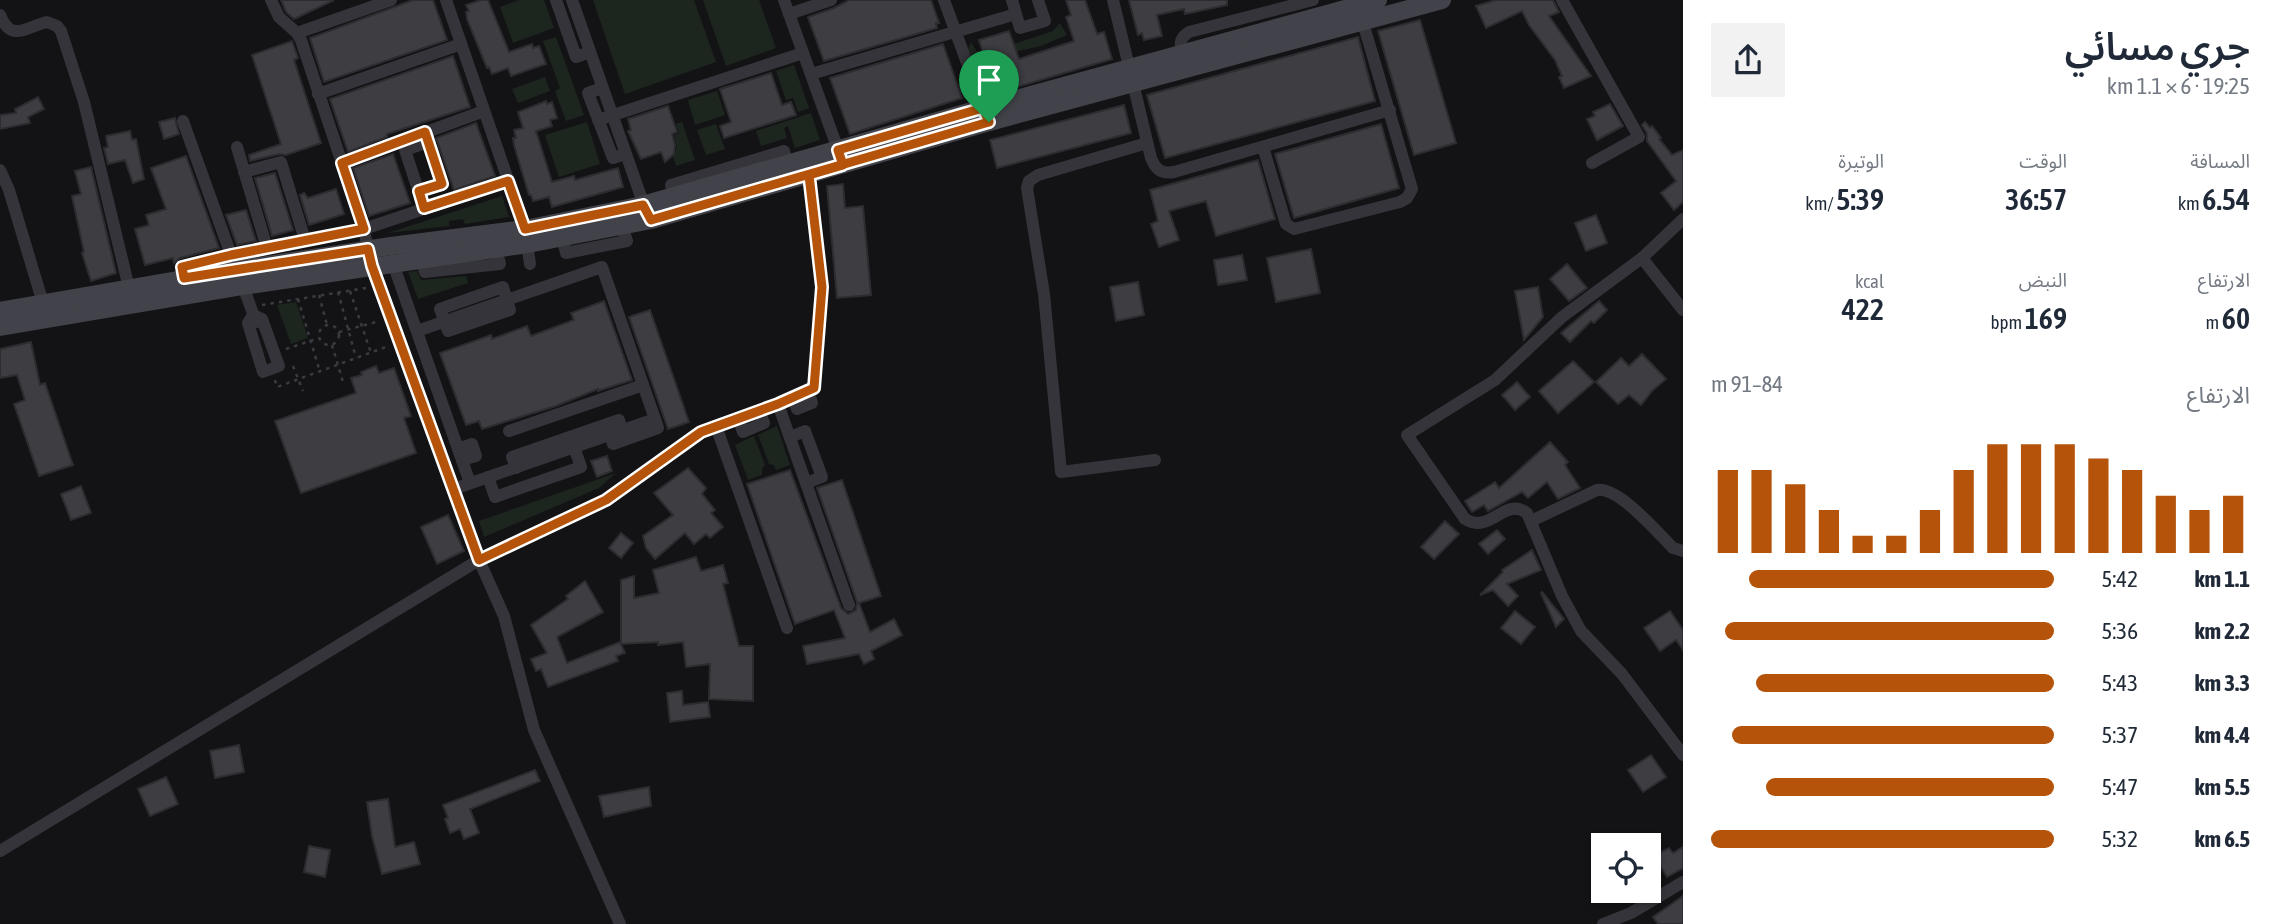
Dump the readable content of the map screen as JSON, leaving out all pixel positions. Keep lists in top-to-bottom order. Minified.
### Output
{"page":{"heading":["جري مسائي","19:25 · 6 × 1.1 km"],"stats":[["المسافة","6.54 km"],["الوقت","36:57"],["الوتيرة","5:39 /km"],["الارتفاع","60 m"],["النبض","169 bpm"],["kcal","422"]],"chart":["الارتفاع","84–91 m"],"list":[{"name":"1.1 km","note":"5:42"},{"name":"2.2 km","note":"5:36"},{"name":"3.3 km","note":"5:43"},{"name":"4.4 km","note":"5:37"},{"name":"5.5 km","note":"5:47"},{"name":"6.5 km","note":"5:32"}]}}
